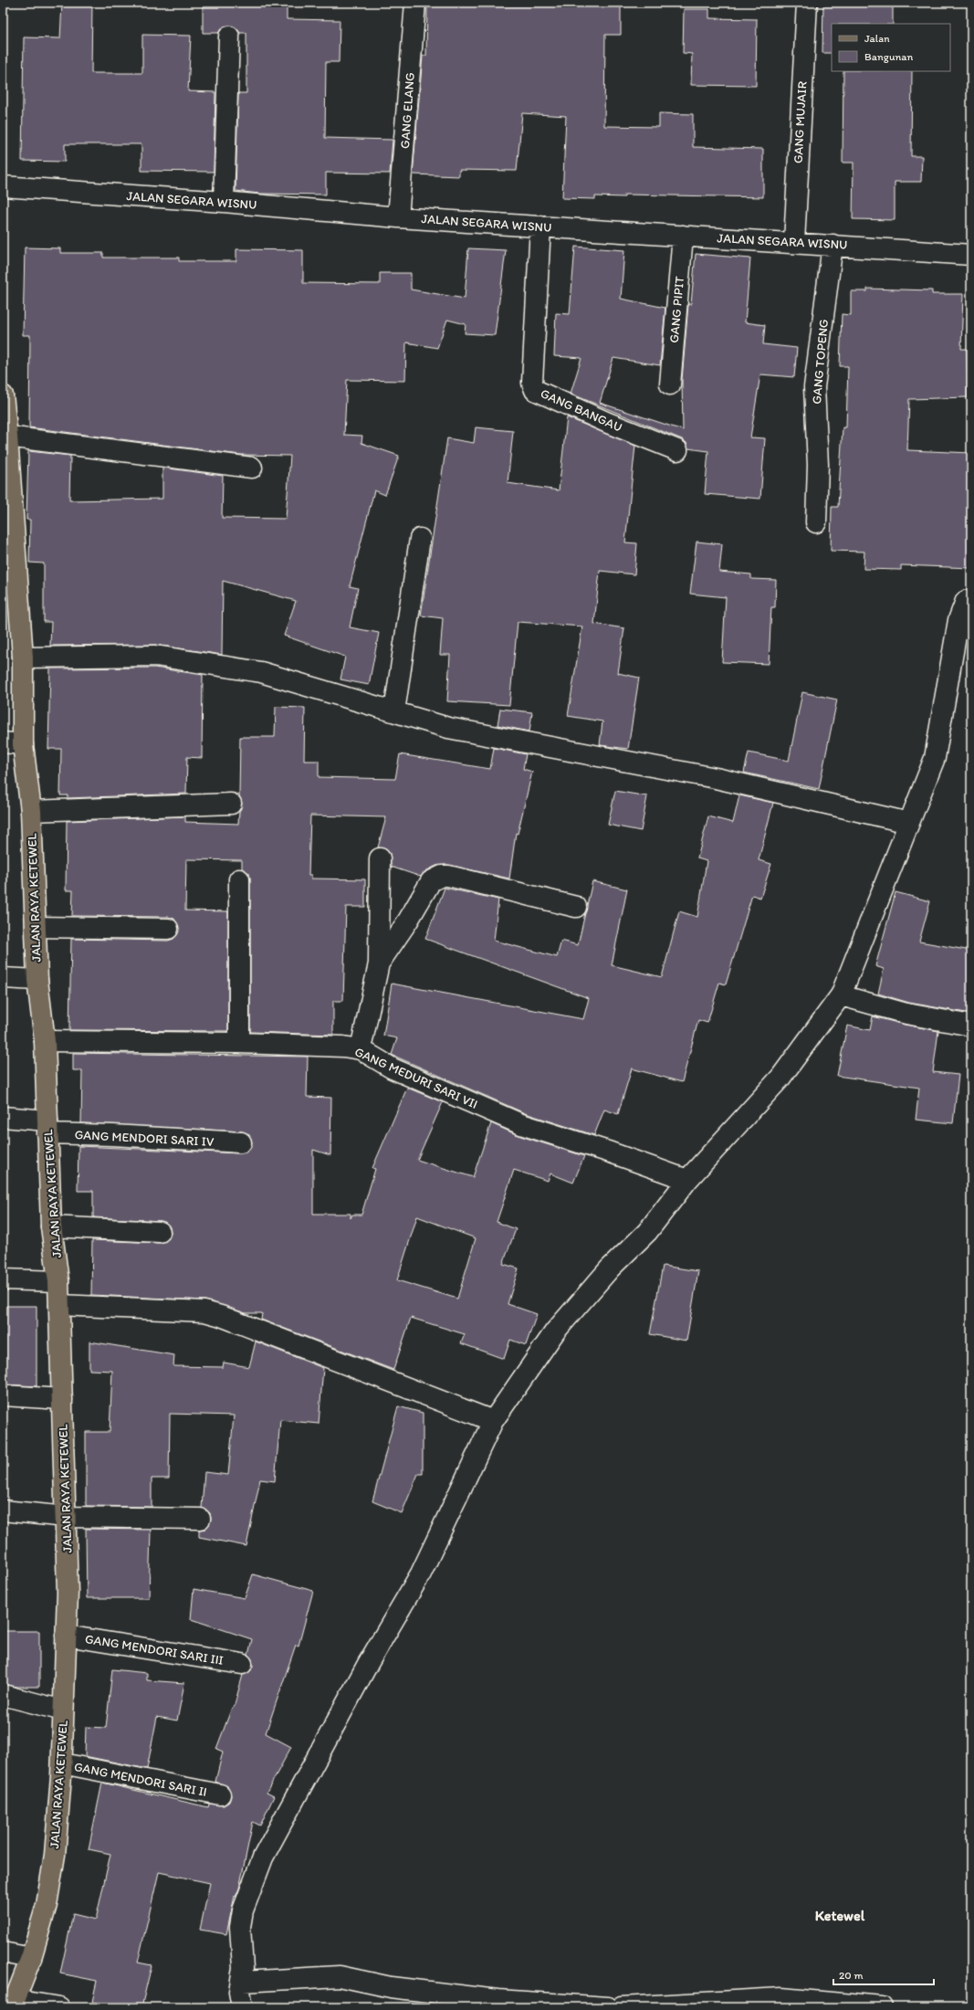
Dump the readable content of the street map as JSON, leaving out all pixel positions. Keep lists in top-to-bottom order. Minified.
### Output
{"streets":{"main road":["JALAN RAYA KETEWEL"],"street":["GANG ELANG","GANG MUJAIR","JALAN SEGARA WISNU","GANG PIPIT","GANG TOPENG","GANG BANGAU","GANG MEDURI SARI VII","GANG MENDORI SARI IV","GANG MENDORI SARI III","GANG MENDORI SARI II"]},"crossings":[["GANG ELANG","JALAN SEGARA WISNU"],["GANG MUJAIR","JALAN SEGARA WISNU"],["JALAN SEGARA WISNU","GANG PIPIT"],["JALAN SEGARA WISNU","GANG TOPENG"],["JALAN SEGARA WISNU","GANG BANGAU"],["JALAN RAYA KETEWEL","GANG MEDURI SARI VII"],["JALAN RAYA KETEWEL","GANG MENDORI SARI IV"],["JALAN RAYA KETEWEL","GANG MENDORI SARI III"],["JALAN RAYA KETEWEL","GANG MENDORI SARI II"]],"districts":["Ketewel"],"legend":["Jalan","Bangunan"],"scale_bar":"20 m"}
